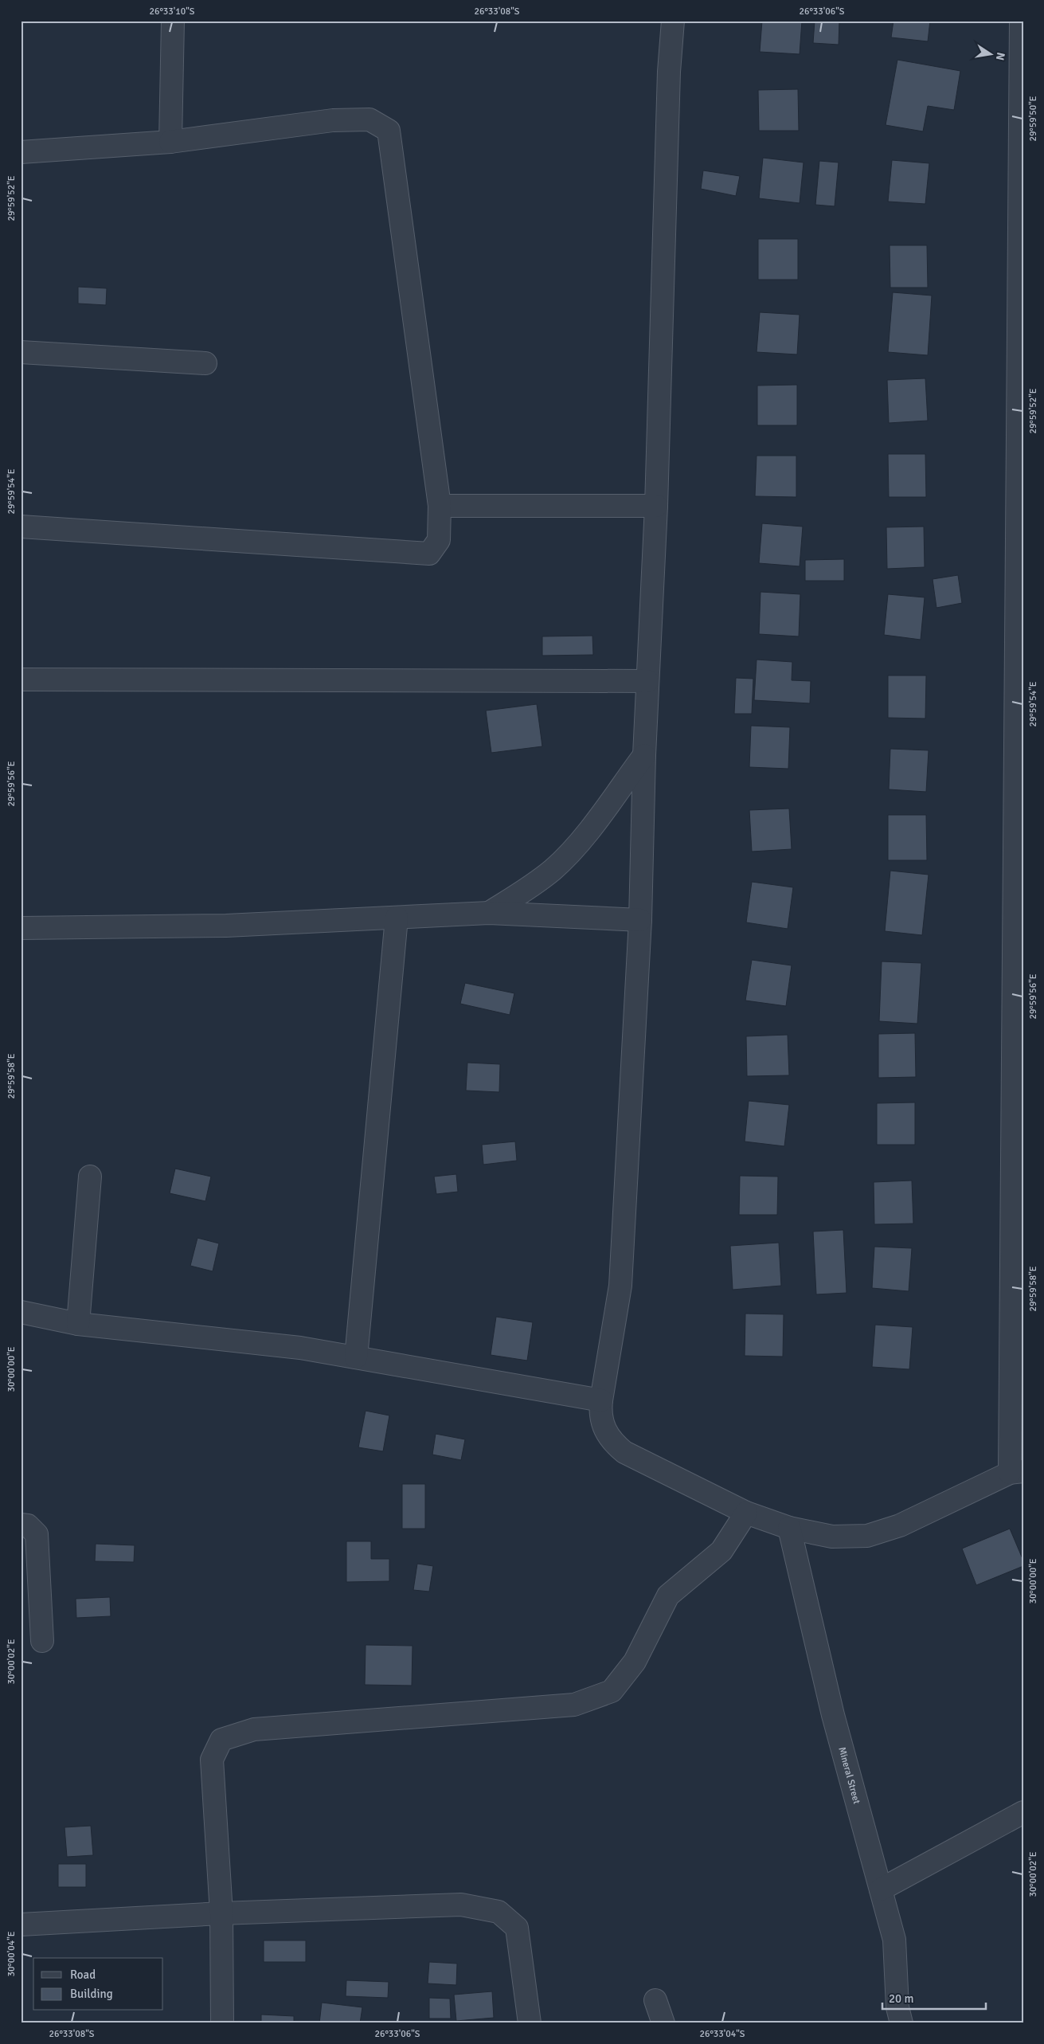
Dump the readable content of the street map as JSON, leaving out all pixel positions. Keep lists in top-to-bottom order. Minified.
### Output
{"streets":{"street":["Mineral Street"]},"legend":["Road","Building"],"scale_bar":"20 m","north":"right","coordinates":["26°33'10\"S","26°33'08\"S","26°33'06\"S","29°59'50\"E","29°59'52\"E","29°59'54\"E","29°59'56\"E","29°59'58\"E","30°00'00\"E","30°00'02\"E","30°00'04\"E","26°33'04\"S"]}
